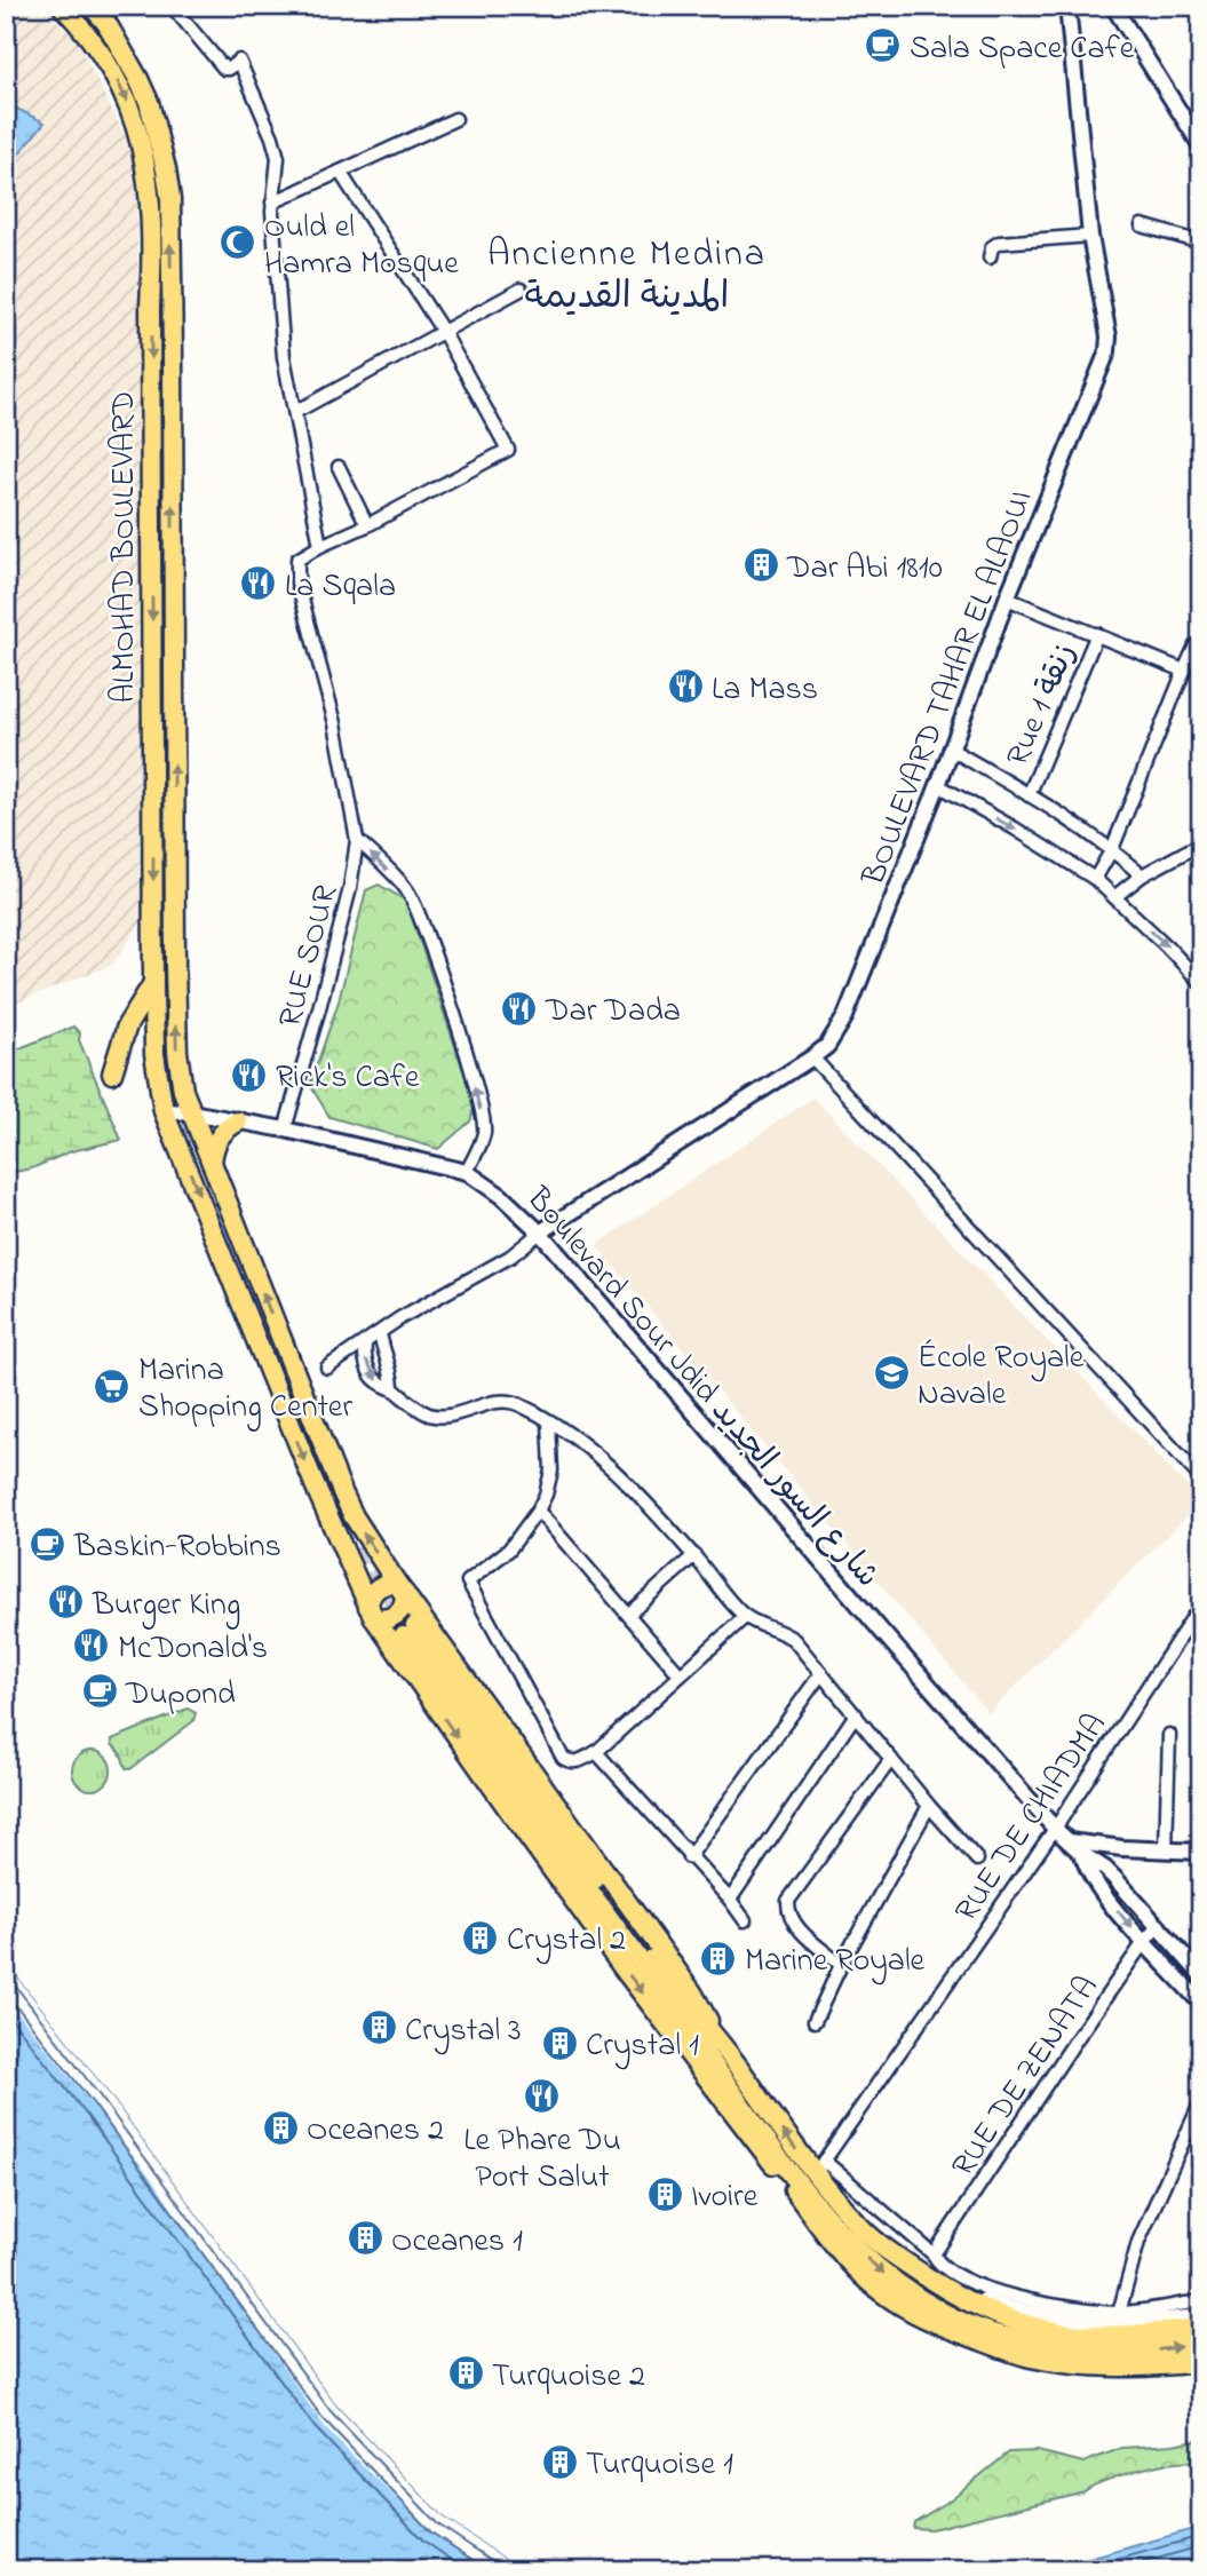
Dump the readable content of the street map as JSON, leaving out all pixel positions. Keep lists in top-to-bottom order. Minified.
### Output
{"streets":{"main road":["ALMOHAD BOULEVARD"],"street":["BOULEVARD TAHAR EL ALAOUI","Rue 1 زنقة","RUE SOUR","Boulevard Sour Jdid شارع السور الجديد","RUE DE CHIADMA","RUE DE ZENATA"]},"crossings":[["ALMOHAD BOULEVARD","Boulevard Sour Jdid شارع السور الجديد"],["BOULEVARD TAHAR EL ALAOUI","Boulevard Sour Jdid شارع السور الجديد"],["RUE SOUR","Boulevard Sour Jdid شارع السور الجديد"],["Boulevard Sour Jdid شارع السور الجديد","RUE DE CHIADMA"],["Boulevard Sour Jdid شارع السور الجديد","RUE DE ZENATA"]],"districts":["Ancienne Medina المدينة القديمة"],"places":{"cafe":["Sala Space Cafe","Baskin-Robbins","Dupond"],"mosque":["Ould el Hamra Mosque"],"building":["Dar Abi 1810","Crystal 2","Marine Royale","Crystal 3","Crystal 1","Oceanes 2","Ivoire","Oceanes 1","Turquoise 2","Turquoise 1"],"restaurant":["La Sqala","La Mass","Dar Dada","Rick's Cafe","Burger King","McDonald's","Le Phare Du Port Salut"],"school or university":["École Royale Navale"],"supermarket":["Marina Shopping Center"]}}
